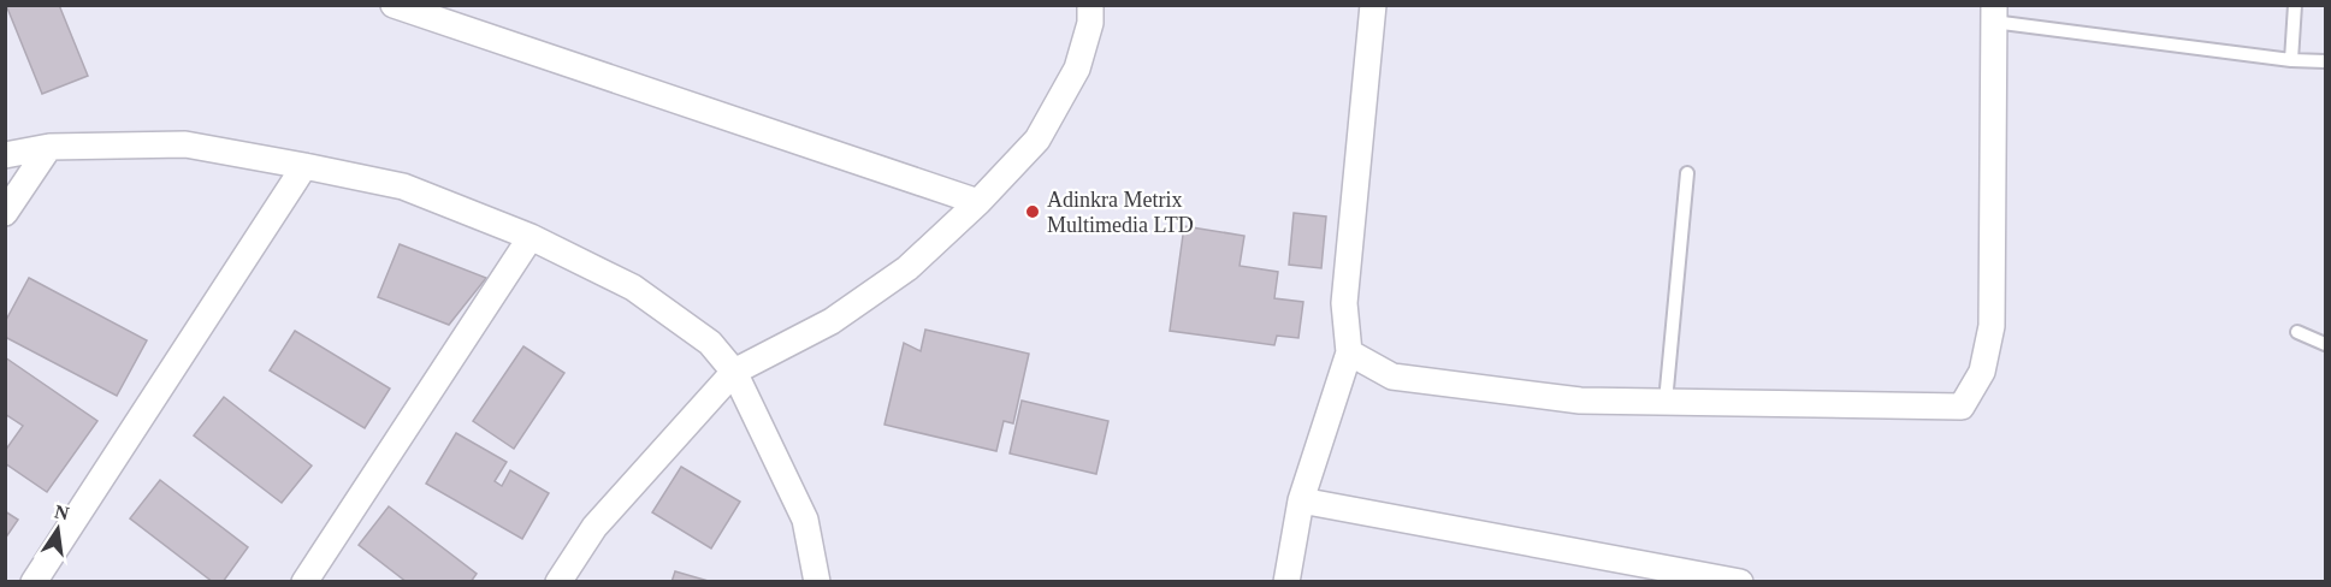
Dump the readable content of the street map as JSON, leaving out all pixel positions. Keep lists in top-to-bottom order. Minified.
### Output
{"places":["Adinkra Metrix Multimedia LTD"],"north":"top"}
